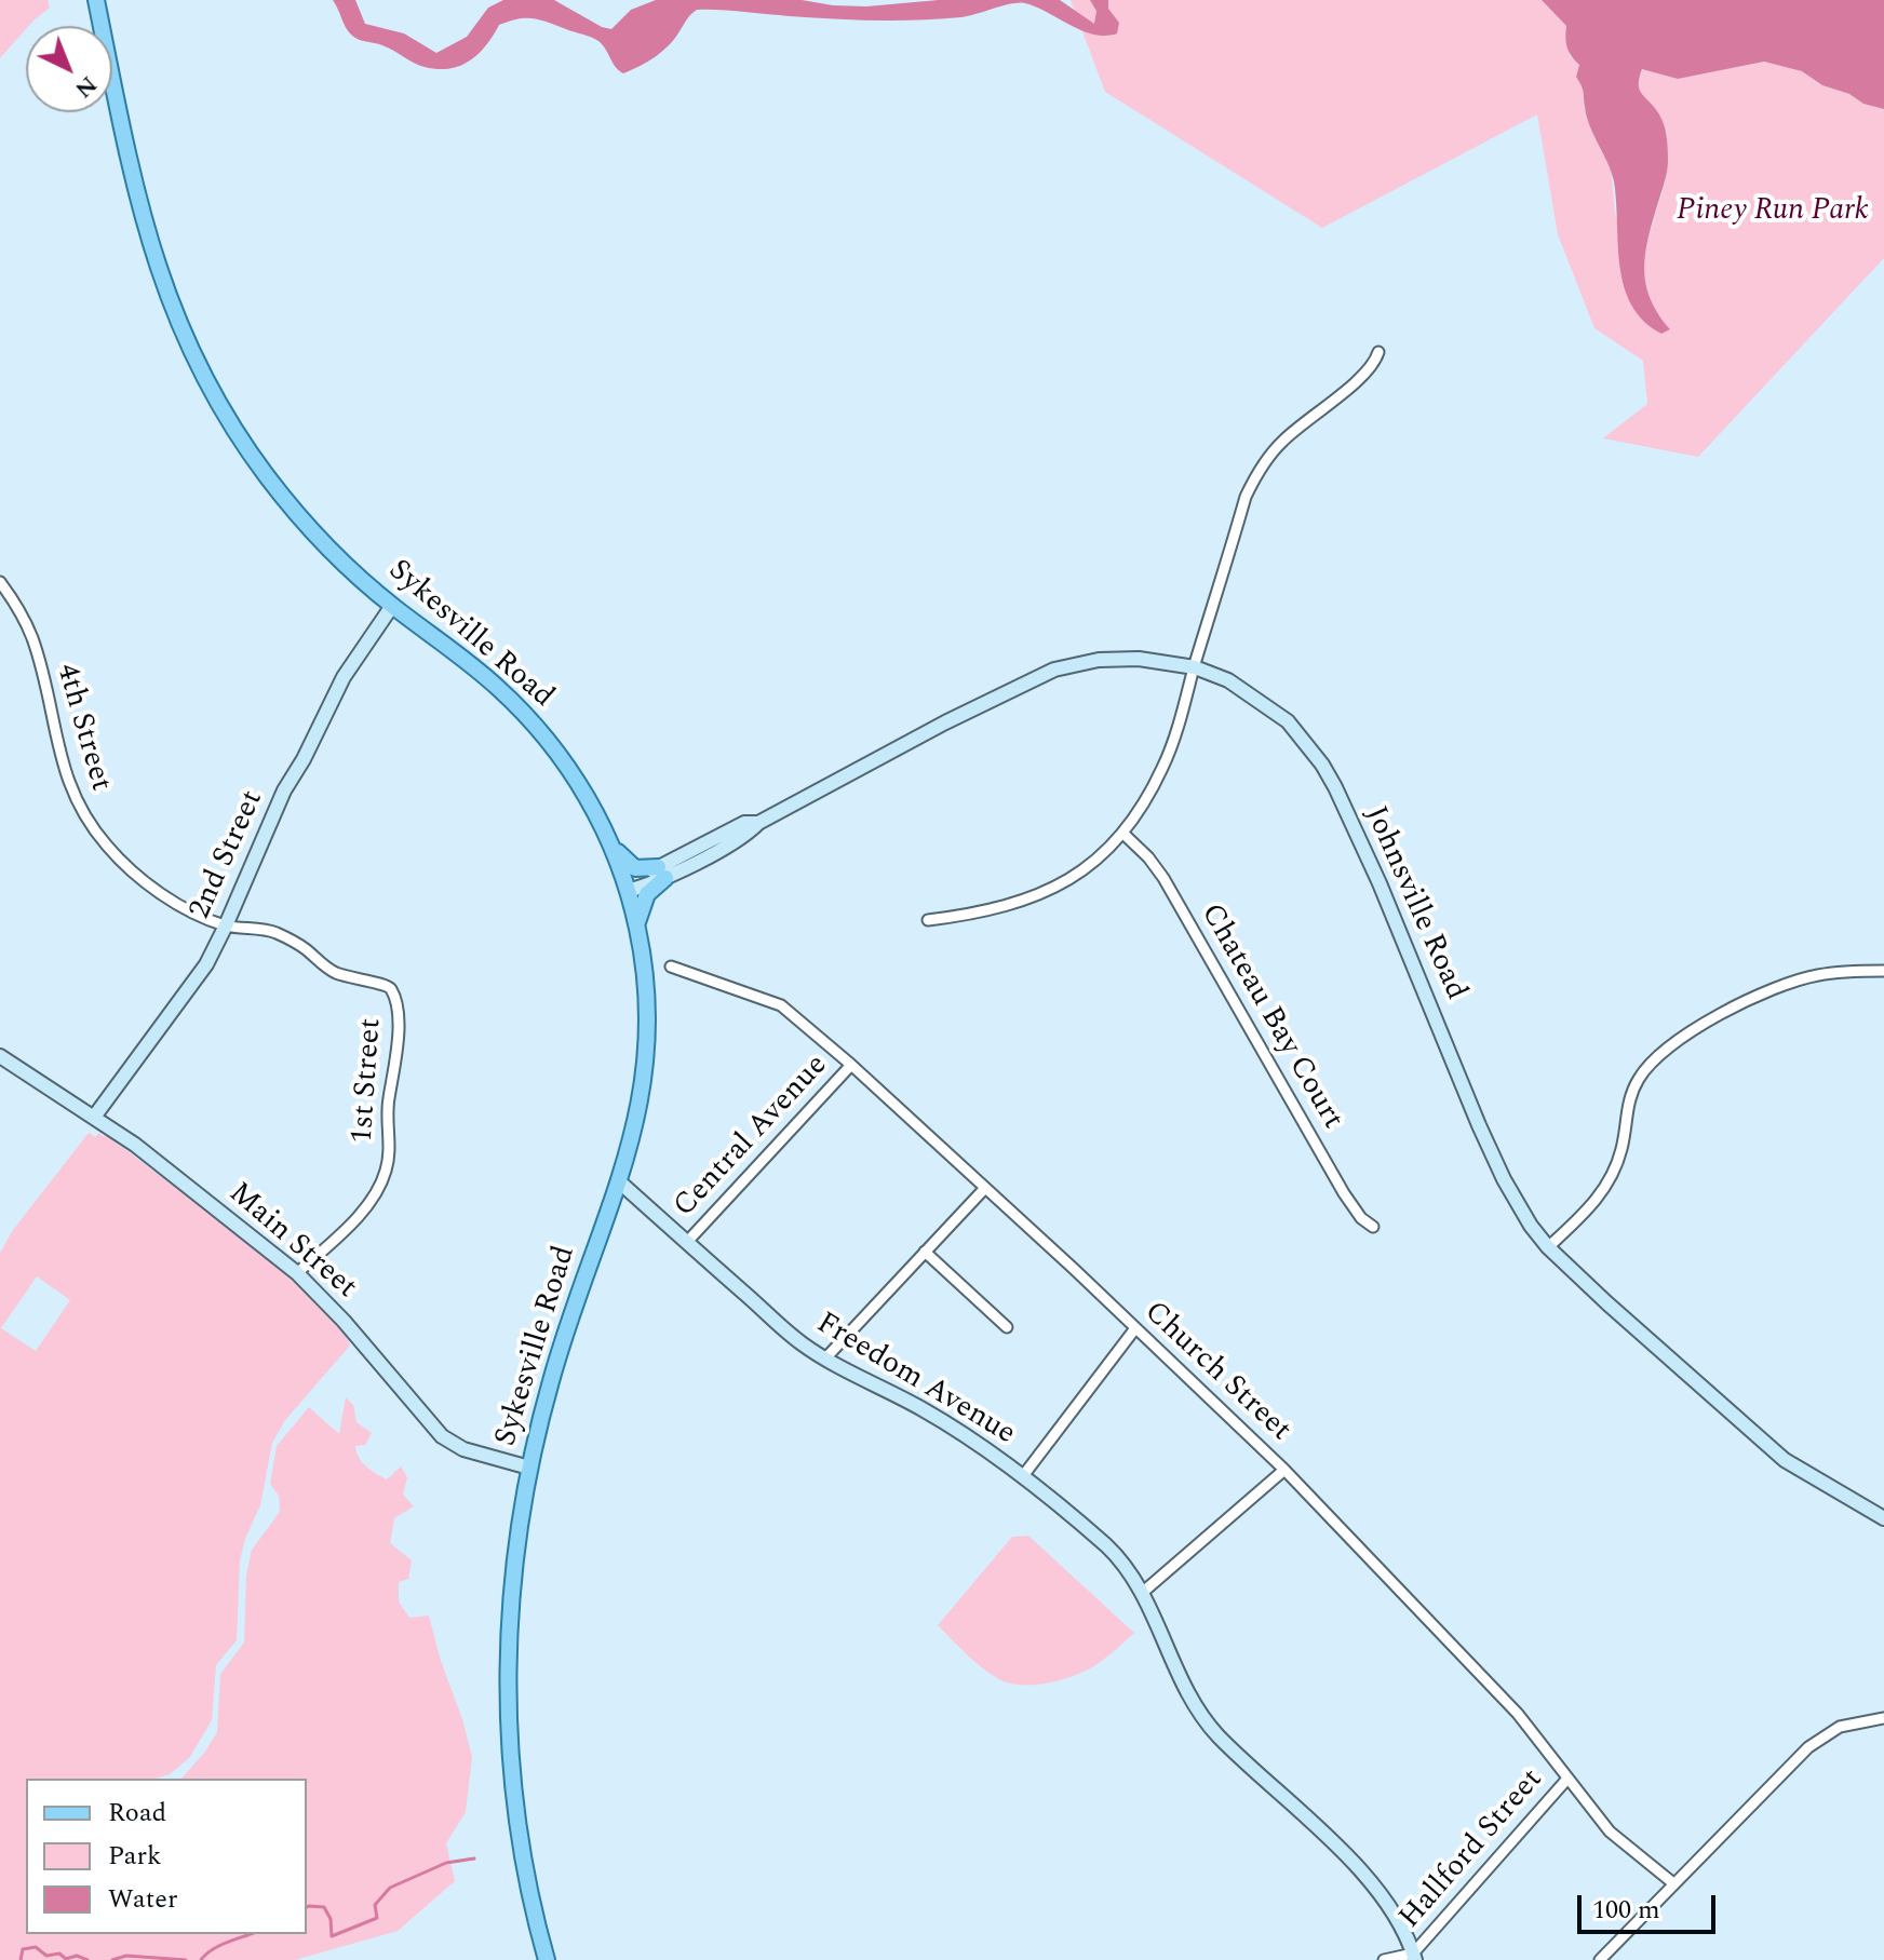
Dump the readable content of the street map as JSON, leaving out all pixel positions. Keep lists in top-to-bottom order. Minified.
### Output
{"streets":{"main road":["Sykesville Road"],"street":["4th Street","2nd Street","Johnsville Road","Chateau Bay Court","1st Street","Central Avenue","Main Street","Church Street","Freedom Avenue","Hallford Street"]},"crossings":[["Sykesville Road","2nd Street"],["Sykesville Road","Johnsville Road"],["Sykesville Road","Main Street"],["Sykesville Road","Freedom Avenue"],["4th Street","2nd Street"],["4th Street","1st Street"],["2nd Street","1st Street"],["2nd Street","Main Street"],["1st Street","Main Street"],["Central Avenue","Church Street"],["Central Avenue","Freedom Avenue"],["Church Street","Hallford Street"],["Freedom Avenue","Hallford Street"]],"parks":["Piney Run Park"],"legend":["Road","Park","Water"],"scale_bar":"100 m","north":"bottom right"}
